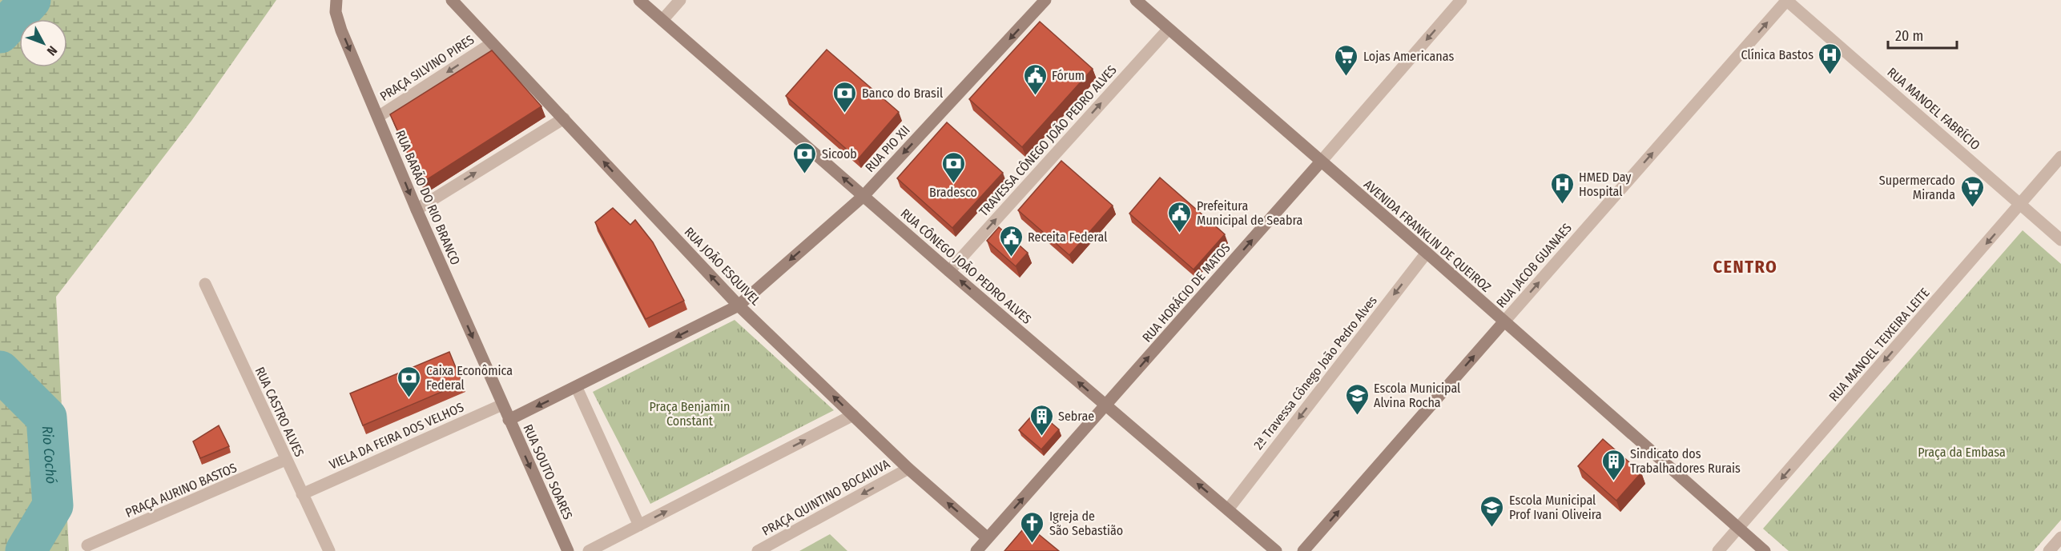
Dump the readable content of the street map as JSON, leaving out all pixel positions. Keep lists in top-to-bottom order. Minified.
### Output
{"streets":{"street":["PRAÇA SILVINO PIRES","RUA MANOEL FABRÍCIO","TRAVESSA CÔNEGO JOÃO PEDRO ALVES","RUA PIO XII","RUA BARÃO DO RIO BRANCO","AVENIDA FRANKLIN DE QUEIROZ","RUA JACOB GUANAES","RUA JOÃO ESQUIVEL","RUA CÔNEGO JOÃO PEDRO ALVES","RUA HORÁCIO DE MATOS","RUA MANOEL TEIXEIRA LEITE","2ª Travessa Cônego João Pedro Alves","RUA CASTRO ALVES","VIELA DA FEIRA DOS VELHOS","RUA SOUTO SOARES","PRAÇA AURINO BASTOS","PRAÇA QUINTINO BOCAIUVA"]},"crossings":[["PRAÇA SILVINO PIRES","RUA BARÃO DO RIO BRANCO"],["PRAÇA SILVINO PIRES","RUA JOÃO ESQUIVEL"],["RUA MANOEL FABRÍCIO","RUA JACOB GUANAES"],["RUA MANOEL FABRÍCIO","RUA MANOEL TEIXEIRA LEITE"],["TRAVESSA CÔNEGO JOÃO PEDRO ALVES","AVENIDA FRANKLIN DE QUEIROZ"],["TRAVESSA CÔNEGO JOÃO PEDRO ALVES","RUA CÔNEGO JOÃO PEDRO ALVES"],["RUA PIO XII","RUA JOÃO ESQUIVEL"],["RUA PIO XII","RUA CÔNEGO JOÃO PEDRO ALVES"],["RUA BARÃO DO RIO BRANCO","VIELA DA FEIRA DOS VELHOS"],["RUA BARÃO DO RIO BRANCO","RUA SOUTO SOARES"],["AVENIDA FRANKLIN DE QUEIROZ","RUA JACOB GUANAES"],["AVENIDA FRANKLIN DE QUEIROZ","RUA HORÁCIO DE MATOS"],["AVENIDA FRANKLIN DE QUEIROZ","RUA MANOEL TEIXEIRA LEITE"],["AVENIDA FRANKLIN DE QUEIROZ","2ª Travessa Cônego João Pedro Alves"],["RUA JOÃO ESQUIVEL","RUA HORÁCIO DE MATOS"],["RUA JOÃO ESQUIVEL","PRAÇA QUINTINO BOCAIUVA"],["RUA CÔNEGO JOÃO PEDRO ALVES","RUA HORÁCIO DE MATOS"],["RUA CÔNEGO JOÃO PEDRO ALVES","2ª Travessa Cônego João Pedro Alves"],["RUA CASTRO ALVES","VIELA DA FEIRA DOS VELHOS"],["RUA CASTRO ALVES","PRAÇA AURINO BASTOS"],["VIELA DA FEIRA DOS VELHOS","RUA SOUTO SOARES"]],"one_way":["TRAVESSA CÔNEGO JOÃO PEDRO ALVES","RUA PIO XII","RUA BARÃO DO RIO BRANCO","RUA JACOB GUANAES","RUA JOÃO ESQUIVEL","RUA CÔNEGO JOÃO PEDRO ALVES","RUA MANOEL TEIXEIRA LEITE","2ª Travessa Cônego João Pedro Alves"],"districts":["CENTRO"],"water":["Rio Cochó"],"parks":["Praça Benjamin Constant","Praça da Embasa"],"places":{"hospital":["Clínica Bastos","HMED Day Hospital"],"supermarket":["Lojas Americanas","Supermercado Miranda"],"public building":["Fórum","Prefeitura Municipal de Seabra","Receita Federal"],"bank":["Banco do Brasil","Sicoob","Bradesco","Caixa Econômica Federal"],"school or university":["Escola Municipal Alvina Rocha","Escola Municipal Prof Ivani Oliveira"],"building":["Sebrae","Sindicato dos Trabalhadores Rurais"],"church":["Igreja de São Sebastião"]},"scale_bar":"20 m","north":"bottom right"}
